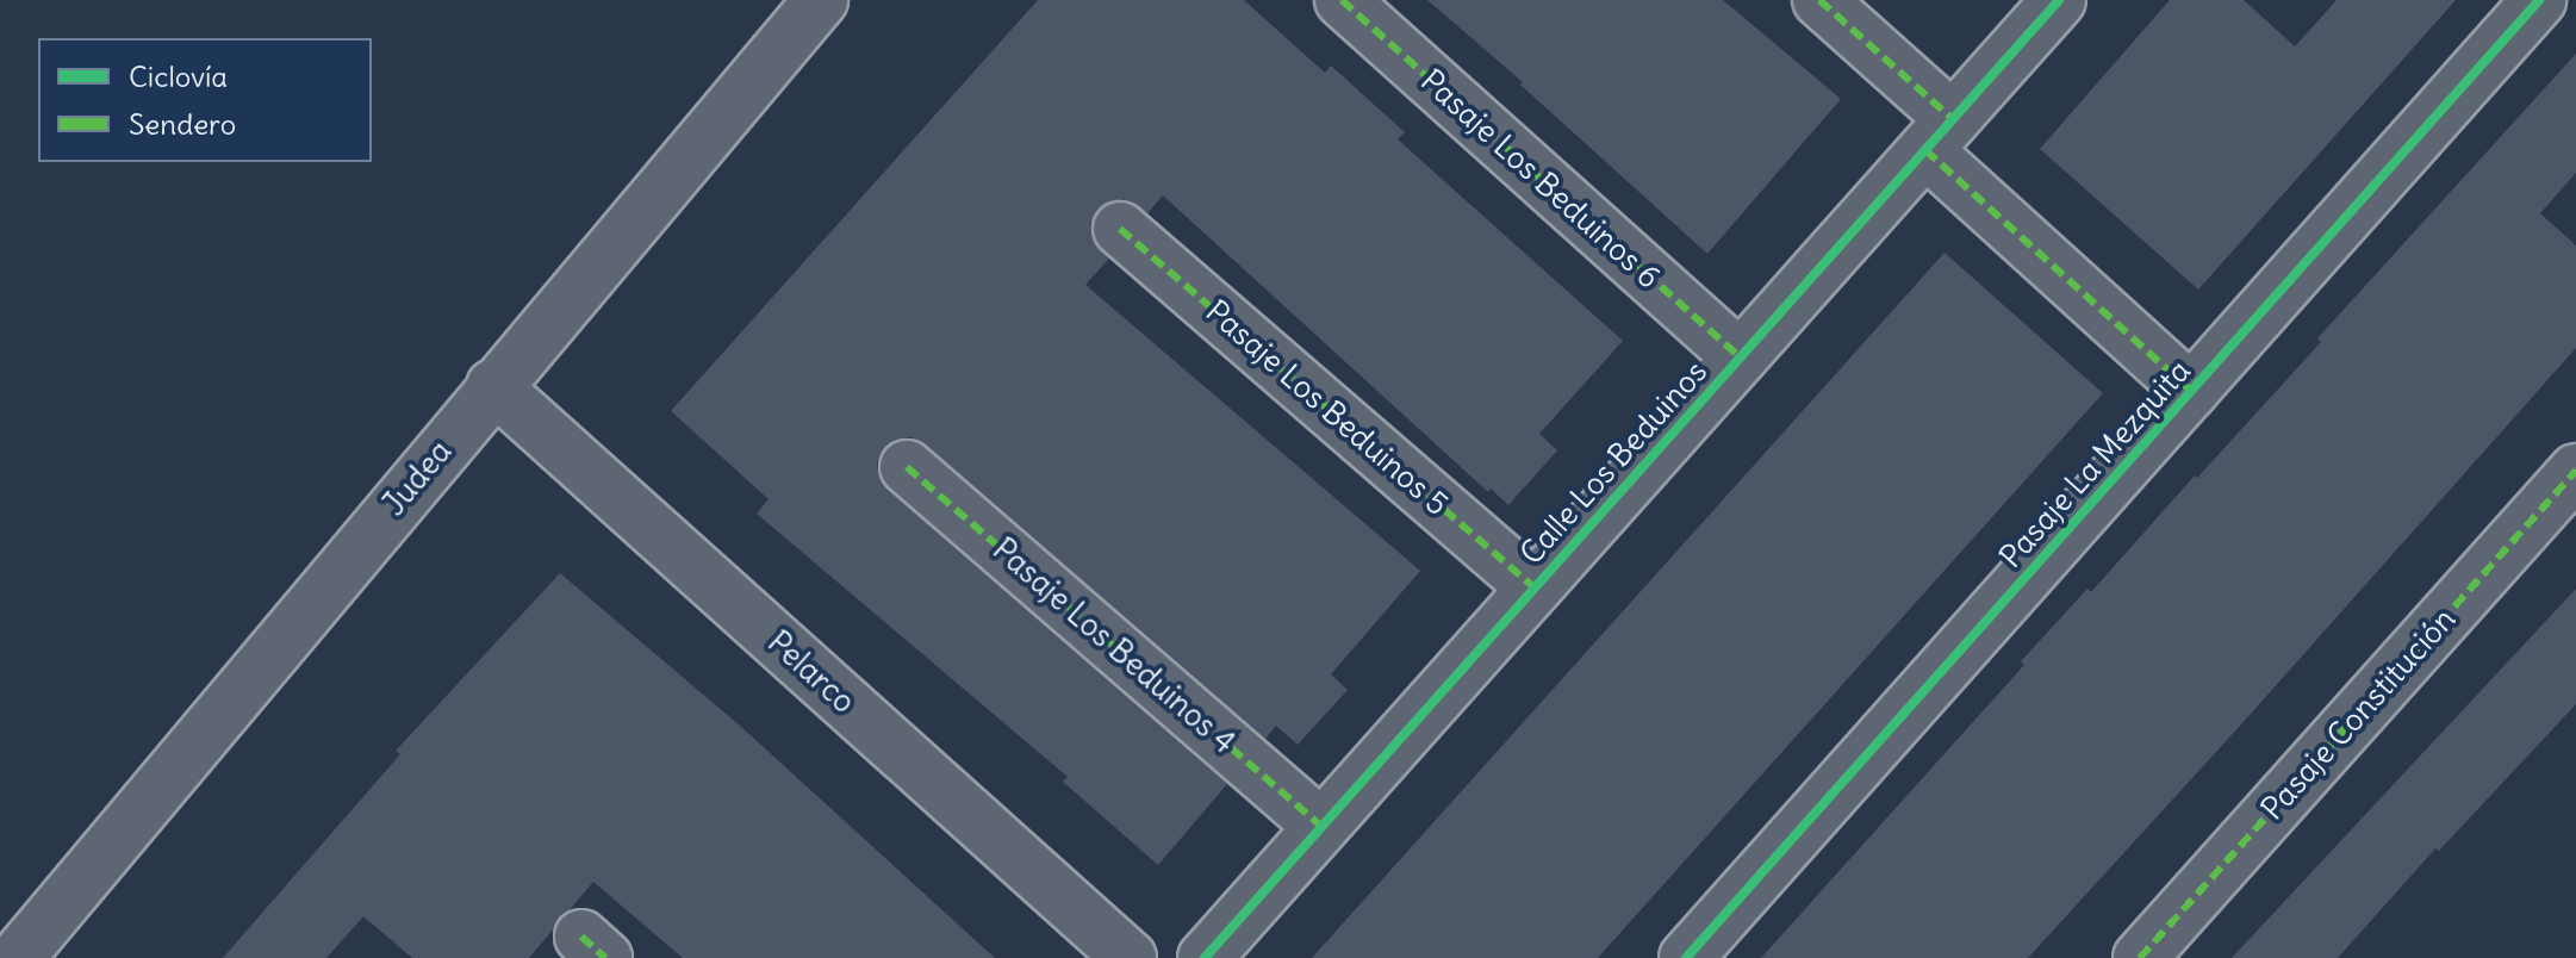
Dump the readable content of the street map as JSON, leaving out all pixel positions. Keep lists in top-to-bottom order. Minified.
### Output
{"streets":{"street":["Pasaje Los Beduinos 6","Pasaje Los Beduinos 5","Calle Los Beduinos","Pasaje La Mezquita","Judea","Pasaje Los Beduinos 4","Pelarco","Pasaje Constitución"]},"crossings":[["Pasaje Los Beduinos 6","Calle Los Beduinos"],["Pasaje Los Beduinos 5","Calle Los Beduinos"],["Calle Los Beduinos","Pasaje Los Beduinos 4"],["Judea","Pelarco"]],"legend":["Ciclovía","Sendero"]}
